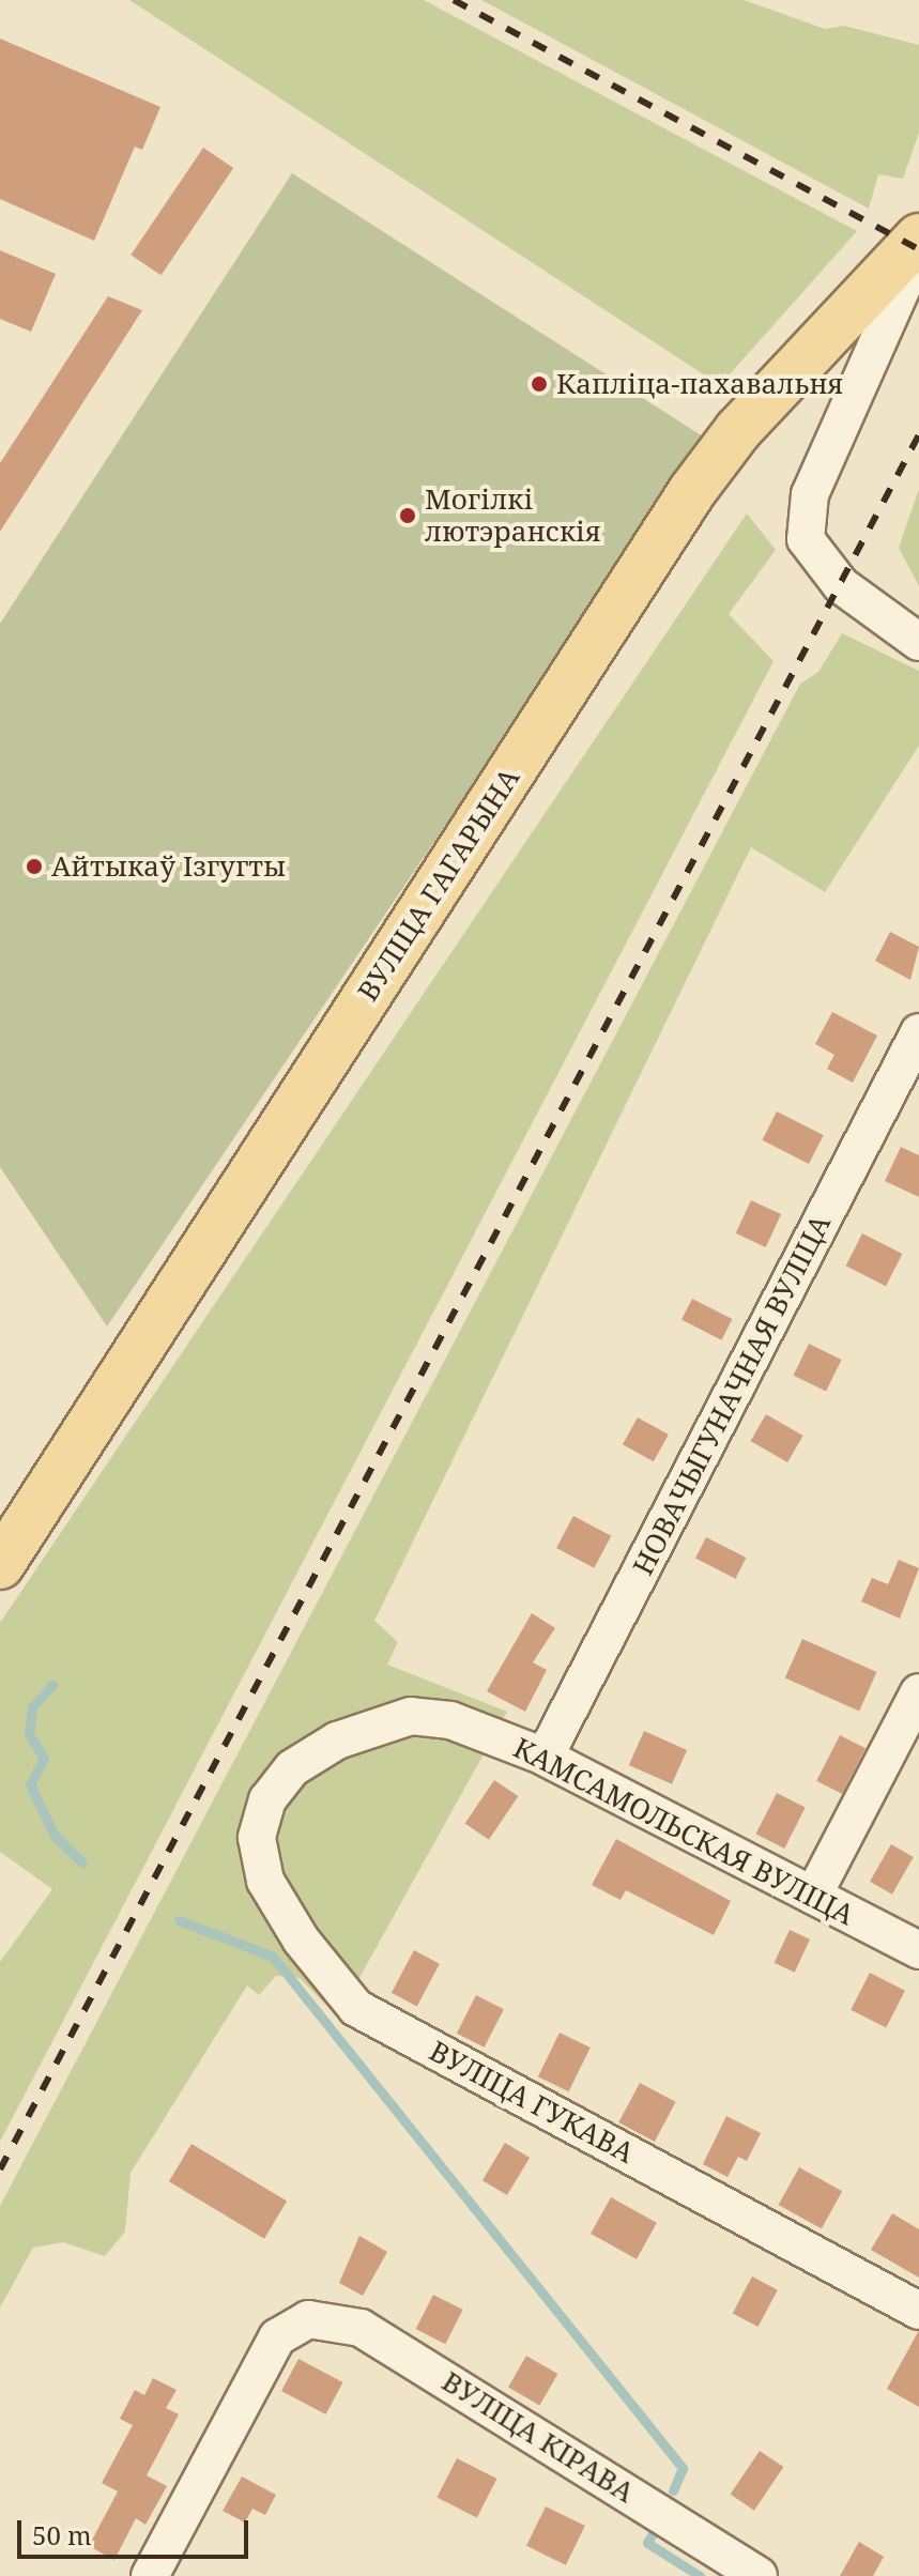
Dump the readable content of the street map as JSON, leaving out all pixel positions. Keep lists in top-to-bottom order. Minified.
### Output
{"streets":{"main road":["ВУЛІЦА ГАГАРЫНА"],"street":["НОВАЧЫГУНАЧНАЯ ВУЛІЦА","КАМСАМОЛЬСКАЯ ВУЛІЦА","ВУЛІЦА ГУКАВА","ВУЛІЦА КІРАВА"]},"crossings":[["НОВАЧЫГУНАЧНАЯ ВУЛІЦА","КАМСАМОЛЬСКАЯ ВУЛІЦА"],["КАМСАМОЛЬСКАЯ ВУЛІЦА","ВУЛІЦА ГУКАВА"]],"places":["Капліца-пахавальня","Могілкі лютэранскія","Айтыкаў Ізгугты"],"scale_bar":"50 m"}
